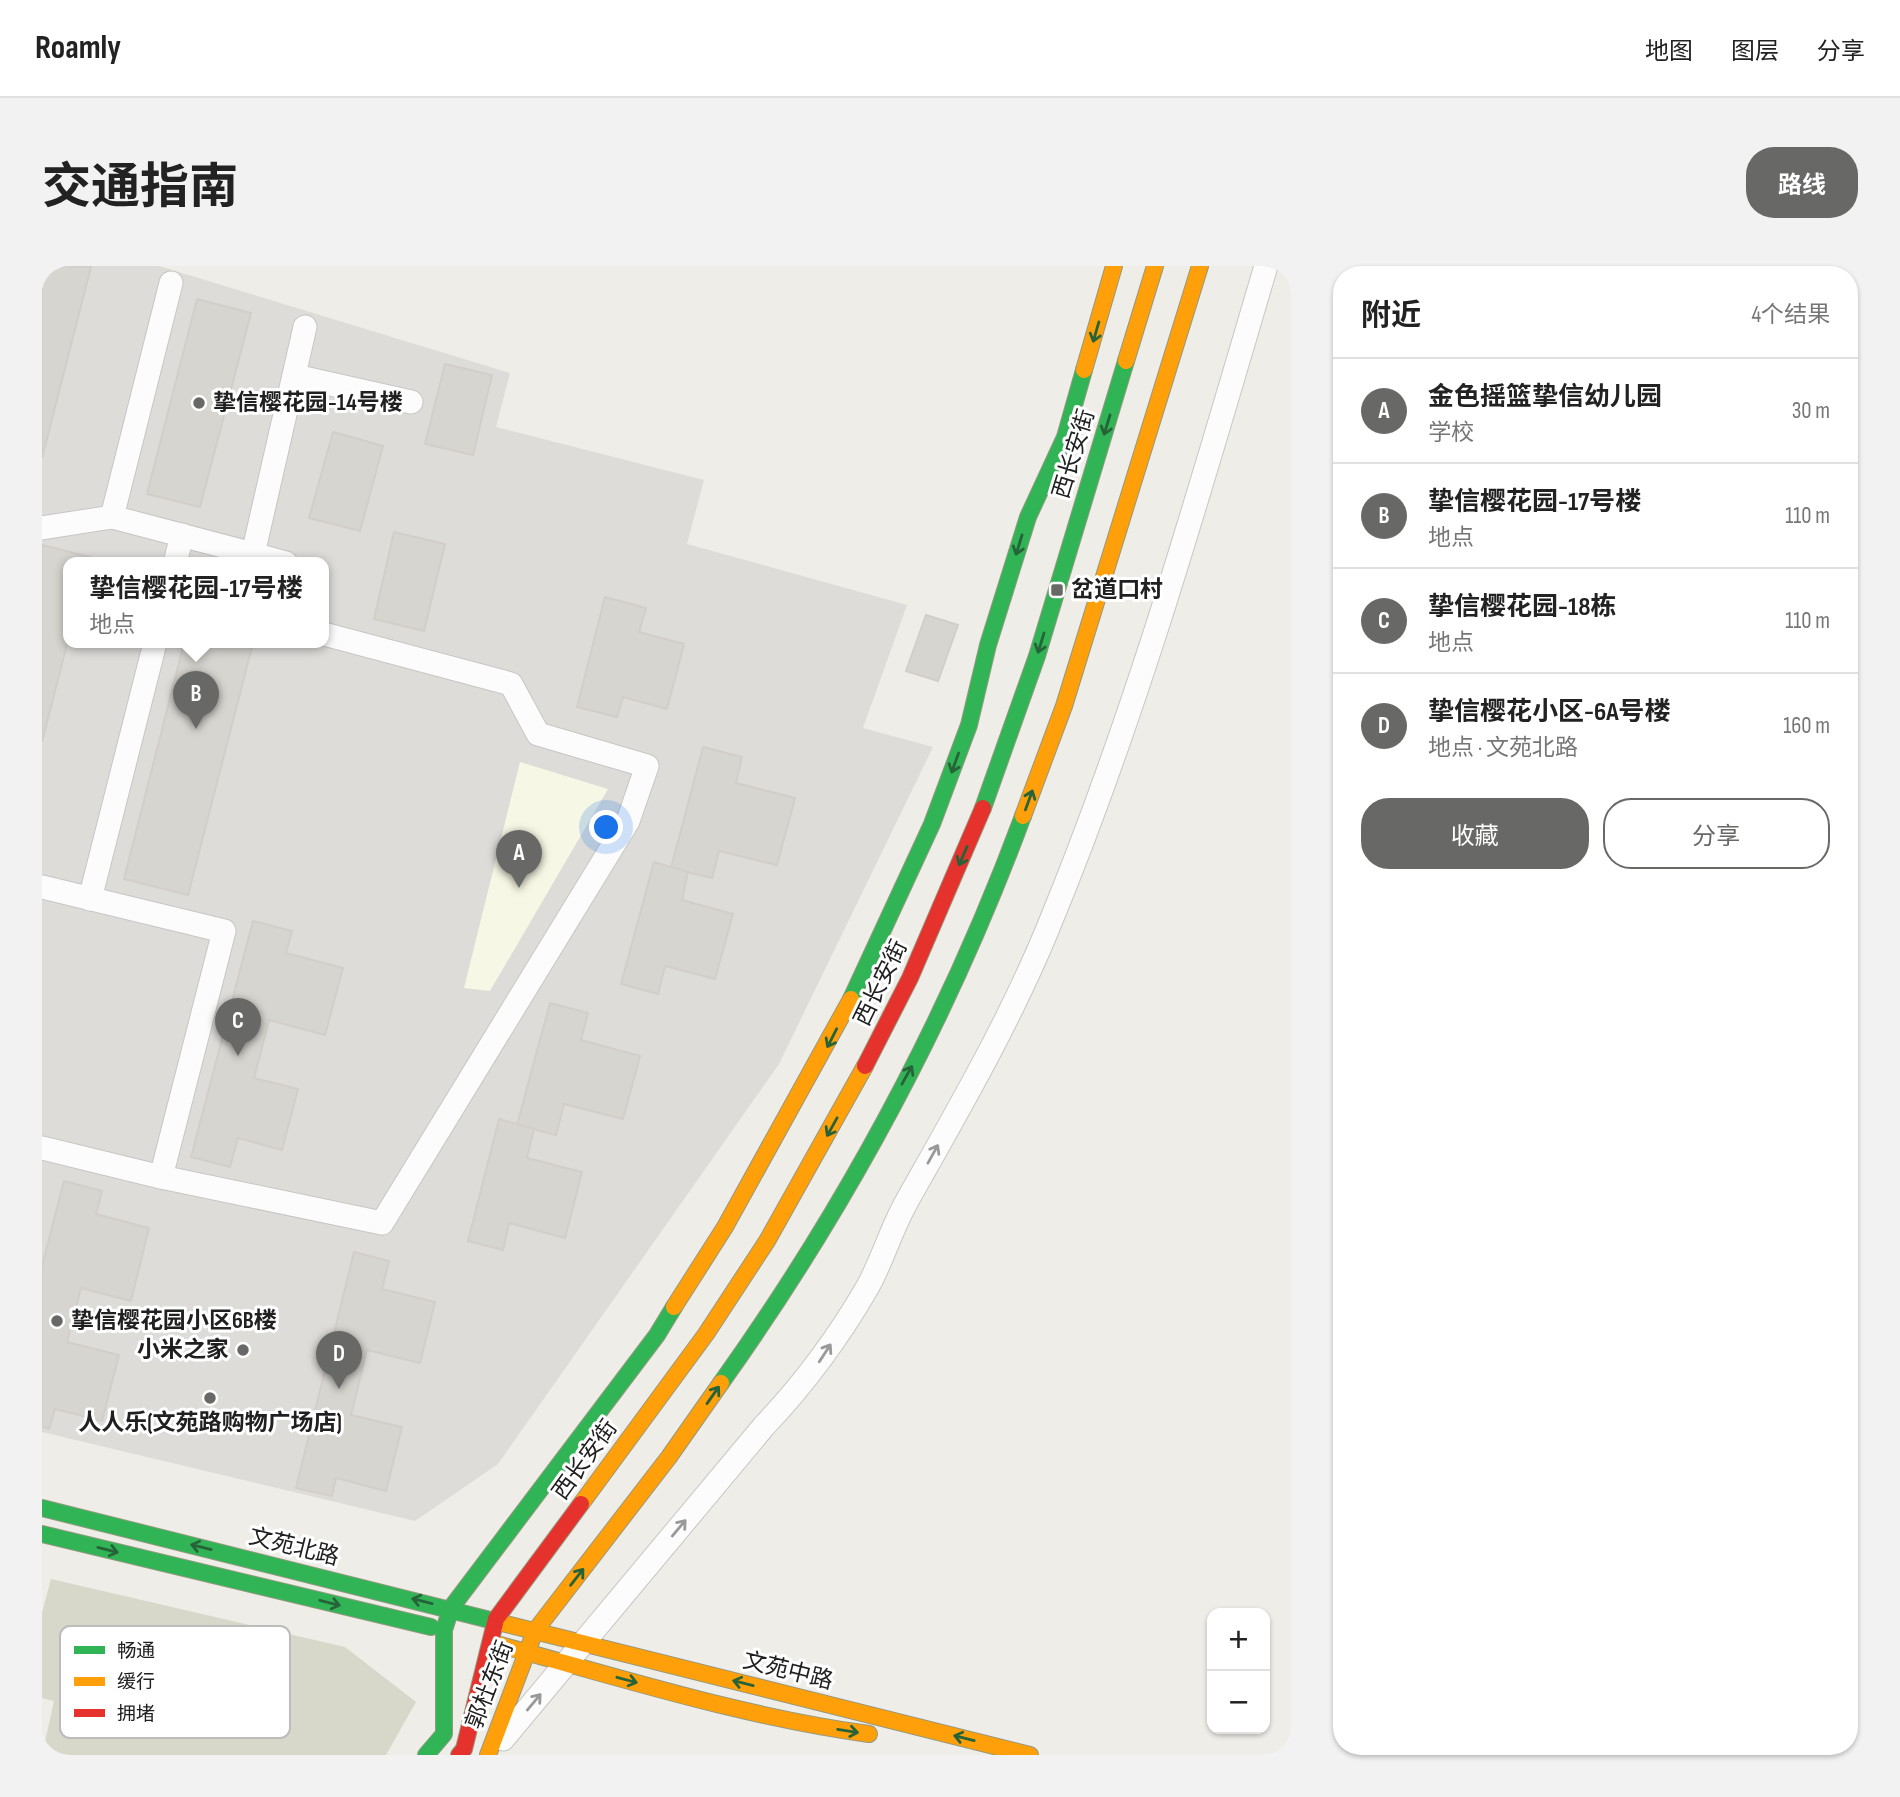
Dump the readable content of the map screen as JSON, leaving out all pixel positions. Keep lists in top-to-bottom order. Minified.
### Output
{"streets":{"main road":["西长安街","文苑北路","文苑中路","郭杜东街"]},"crossings":[["西长安街","文苑北路"],["西长安街","文苑中路"],["西长安街","郭杜东街"],["文苑北路","文苑中路"],["文苑北路","郭杜东街"],["文苑中路","郭杜东街"]],"places":{"other":["挚信樱花园-14号楼","挚信樱花园小区6B楼","小米之家","人人乐(文苑路购物广场店)"],"transit":["岔道口村"]},"legend":["畅通","缓行","拥堵"],"page":{"header":"Roamly","nav":["地图","图层","分享"],"title":"交通指南","buttons":["路线",["收藏","分享"]],"heading":["附近","4个结果"],"list":[{"mark":"A","name":"金色摇篮挚信幼儿园","note":"学校","value":"30 m"},{"mark":"B","name":"挚信樱花园-17号楼","note":"地点","value":"110 m"},{"mark":"C","name":"挚信樱花园-18栋","note":"地点","value":"110 m"},{"mark":"D","name":"挚信樱花小区-6A号楼","note":"地点 · 文苑北路","value":"160 m"}],"popup":["挚信樱花园-17号楼","地点"],"pins":["B","A","C","D"],"map_buttons":["+","−"]}}
